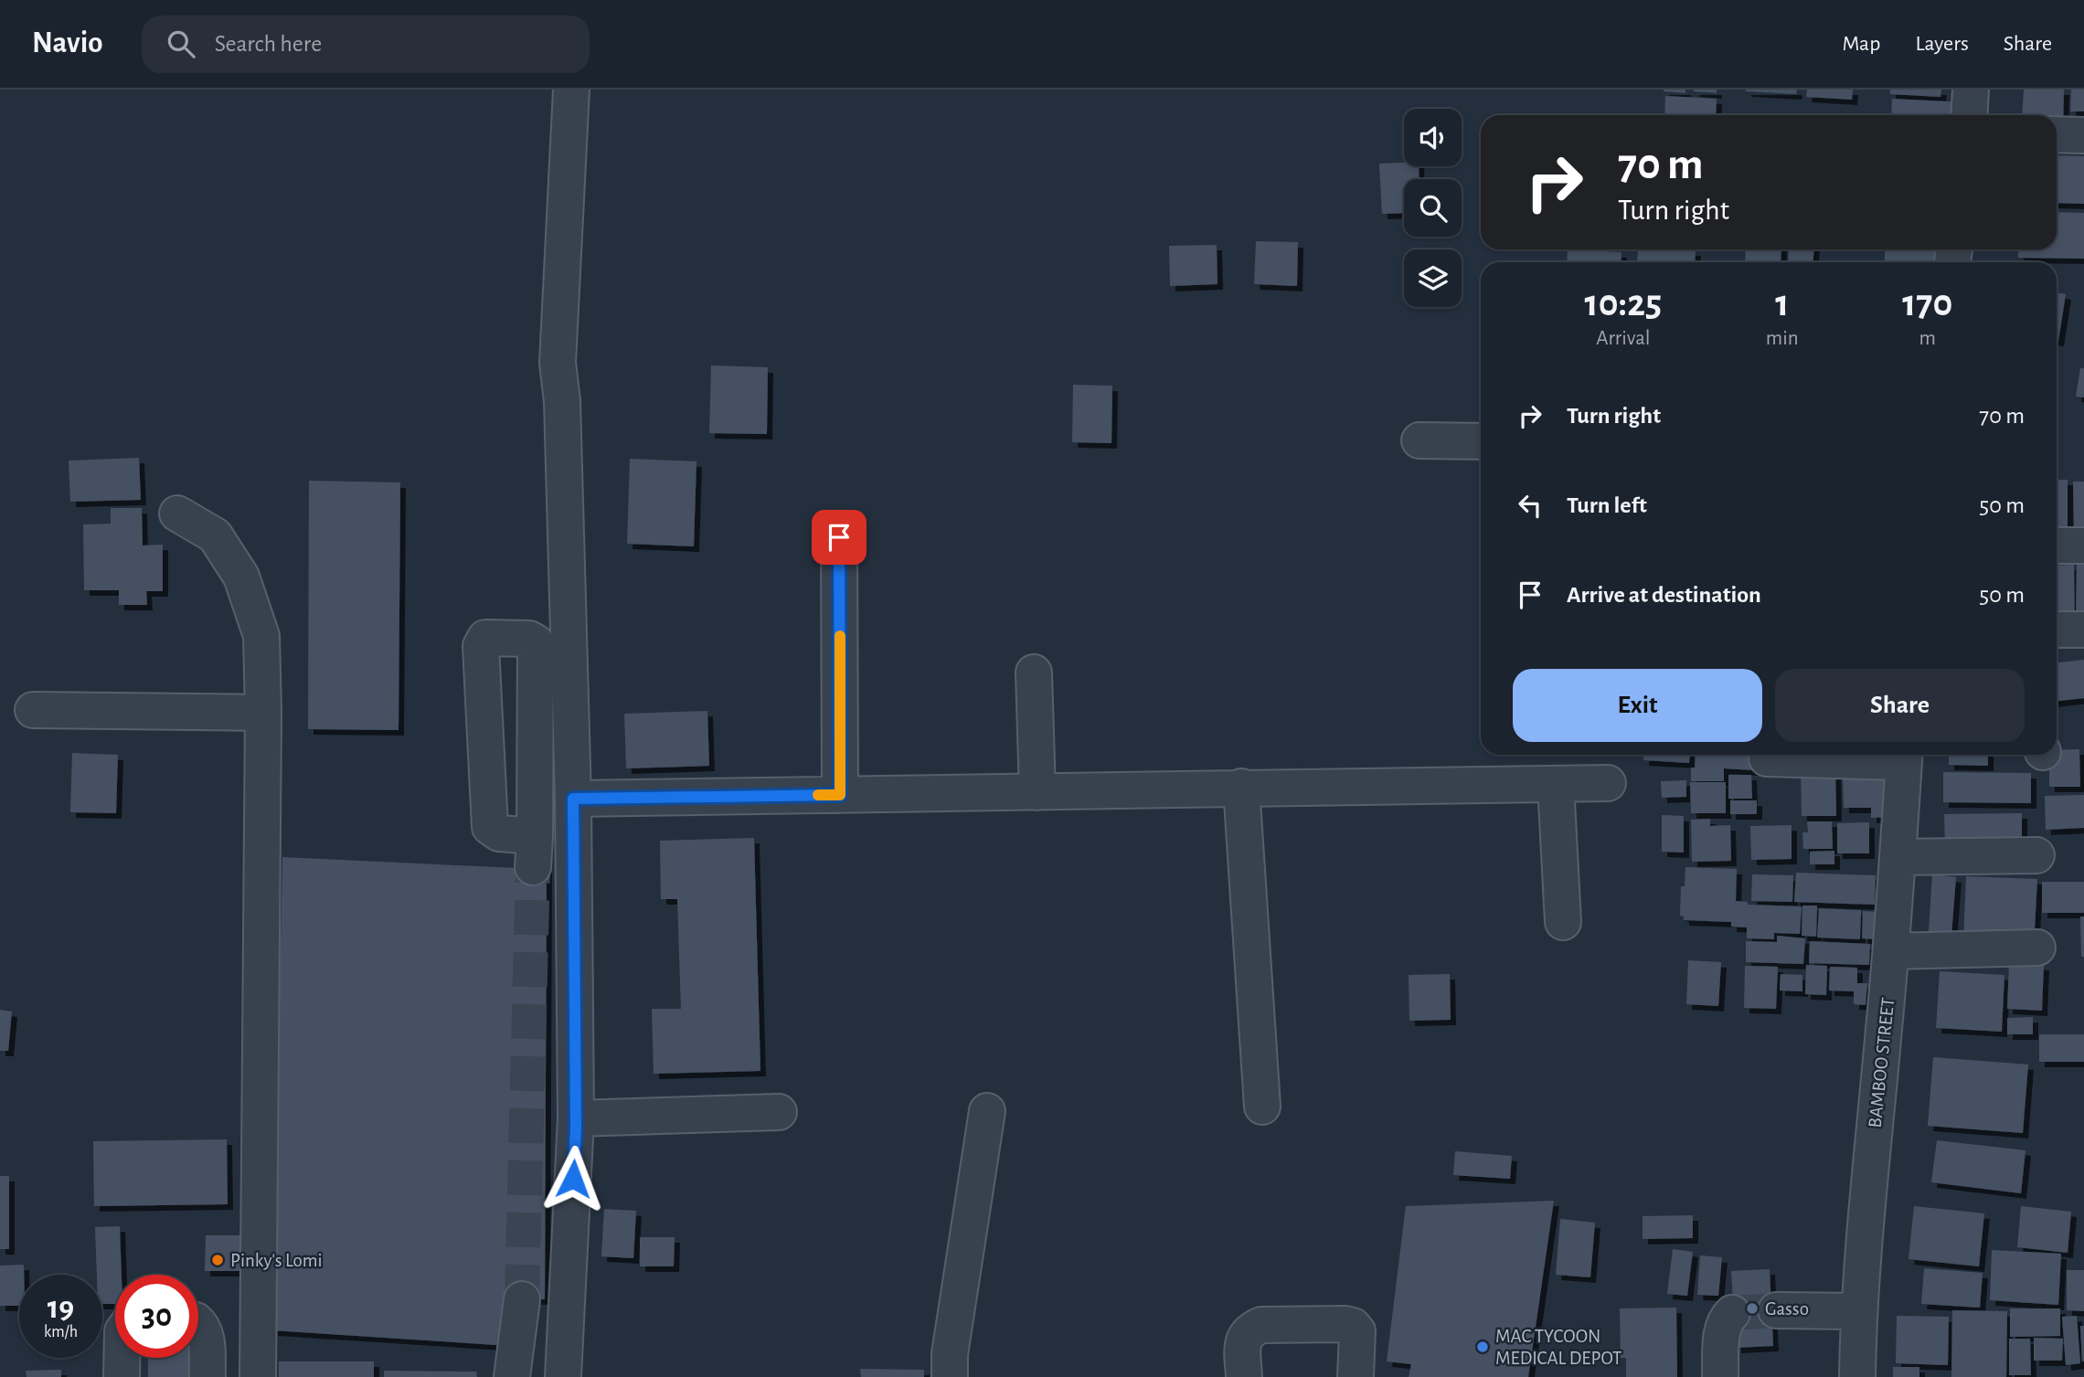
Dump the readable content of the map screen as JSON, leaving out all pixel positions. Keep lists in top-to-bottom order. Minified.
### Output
{"streets":{"street":["BAMBOO STREET"]},"places":["Pinky's Lomi","Gasso","MAC TYCOON MEDICAL DEPOT"],"page":{"header":"Navio","search":"Search here","nav":["Map","Layers","Share"],"turn":["70 m","Turn right"],"eta":["10:25","Arrival","1","min","170","m"],"list":[{"name":"Turn right","value":"70 m"},{"name":"Turn left","value":"50 m"},{"name":"Arrive at destination","value":"50 m"}],"buttons":["Exit","Share"],"speed":"19 km/h","limit":"30"}}
